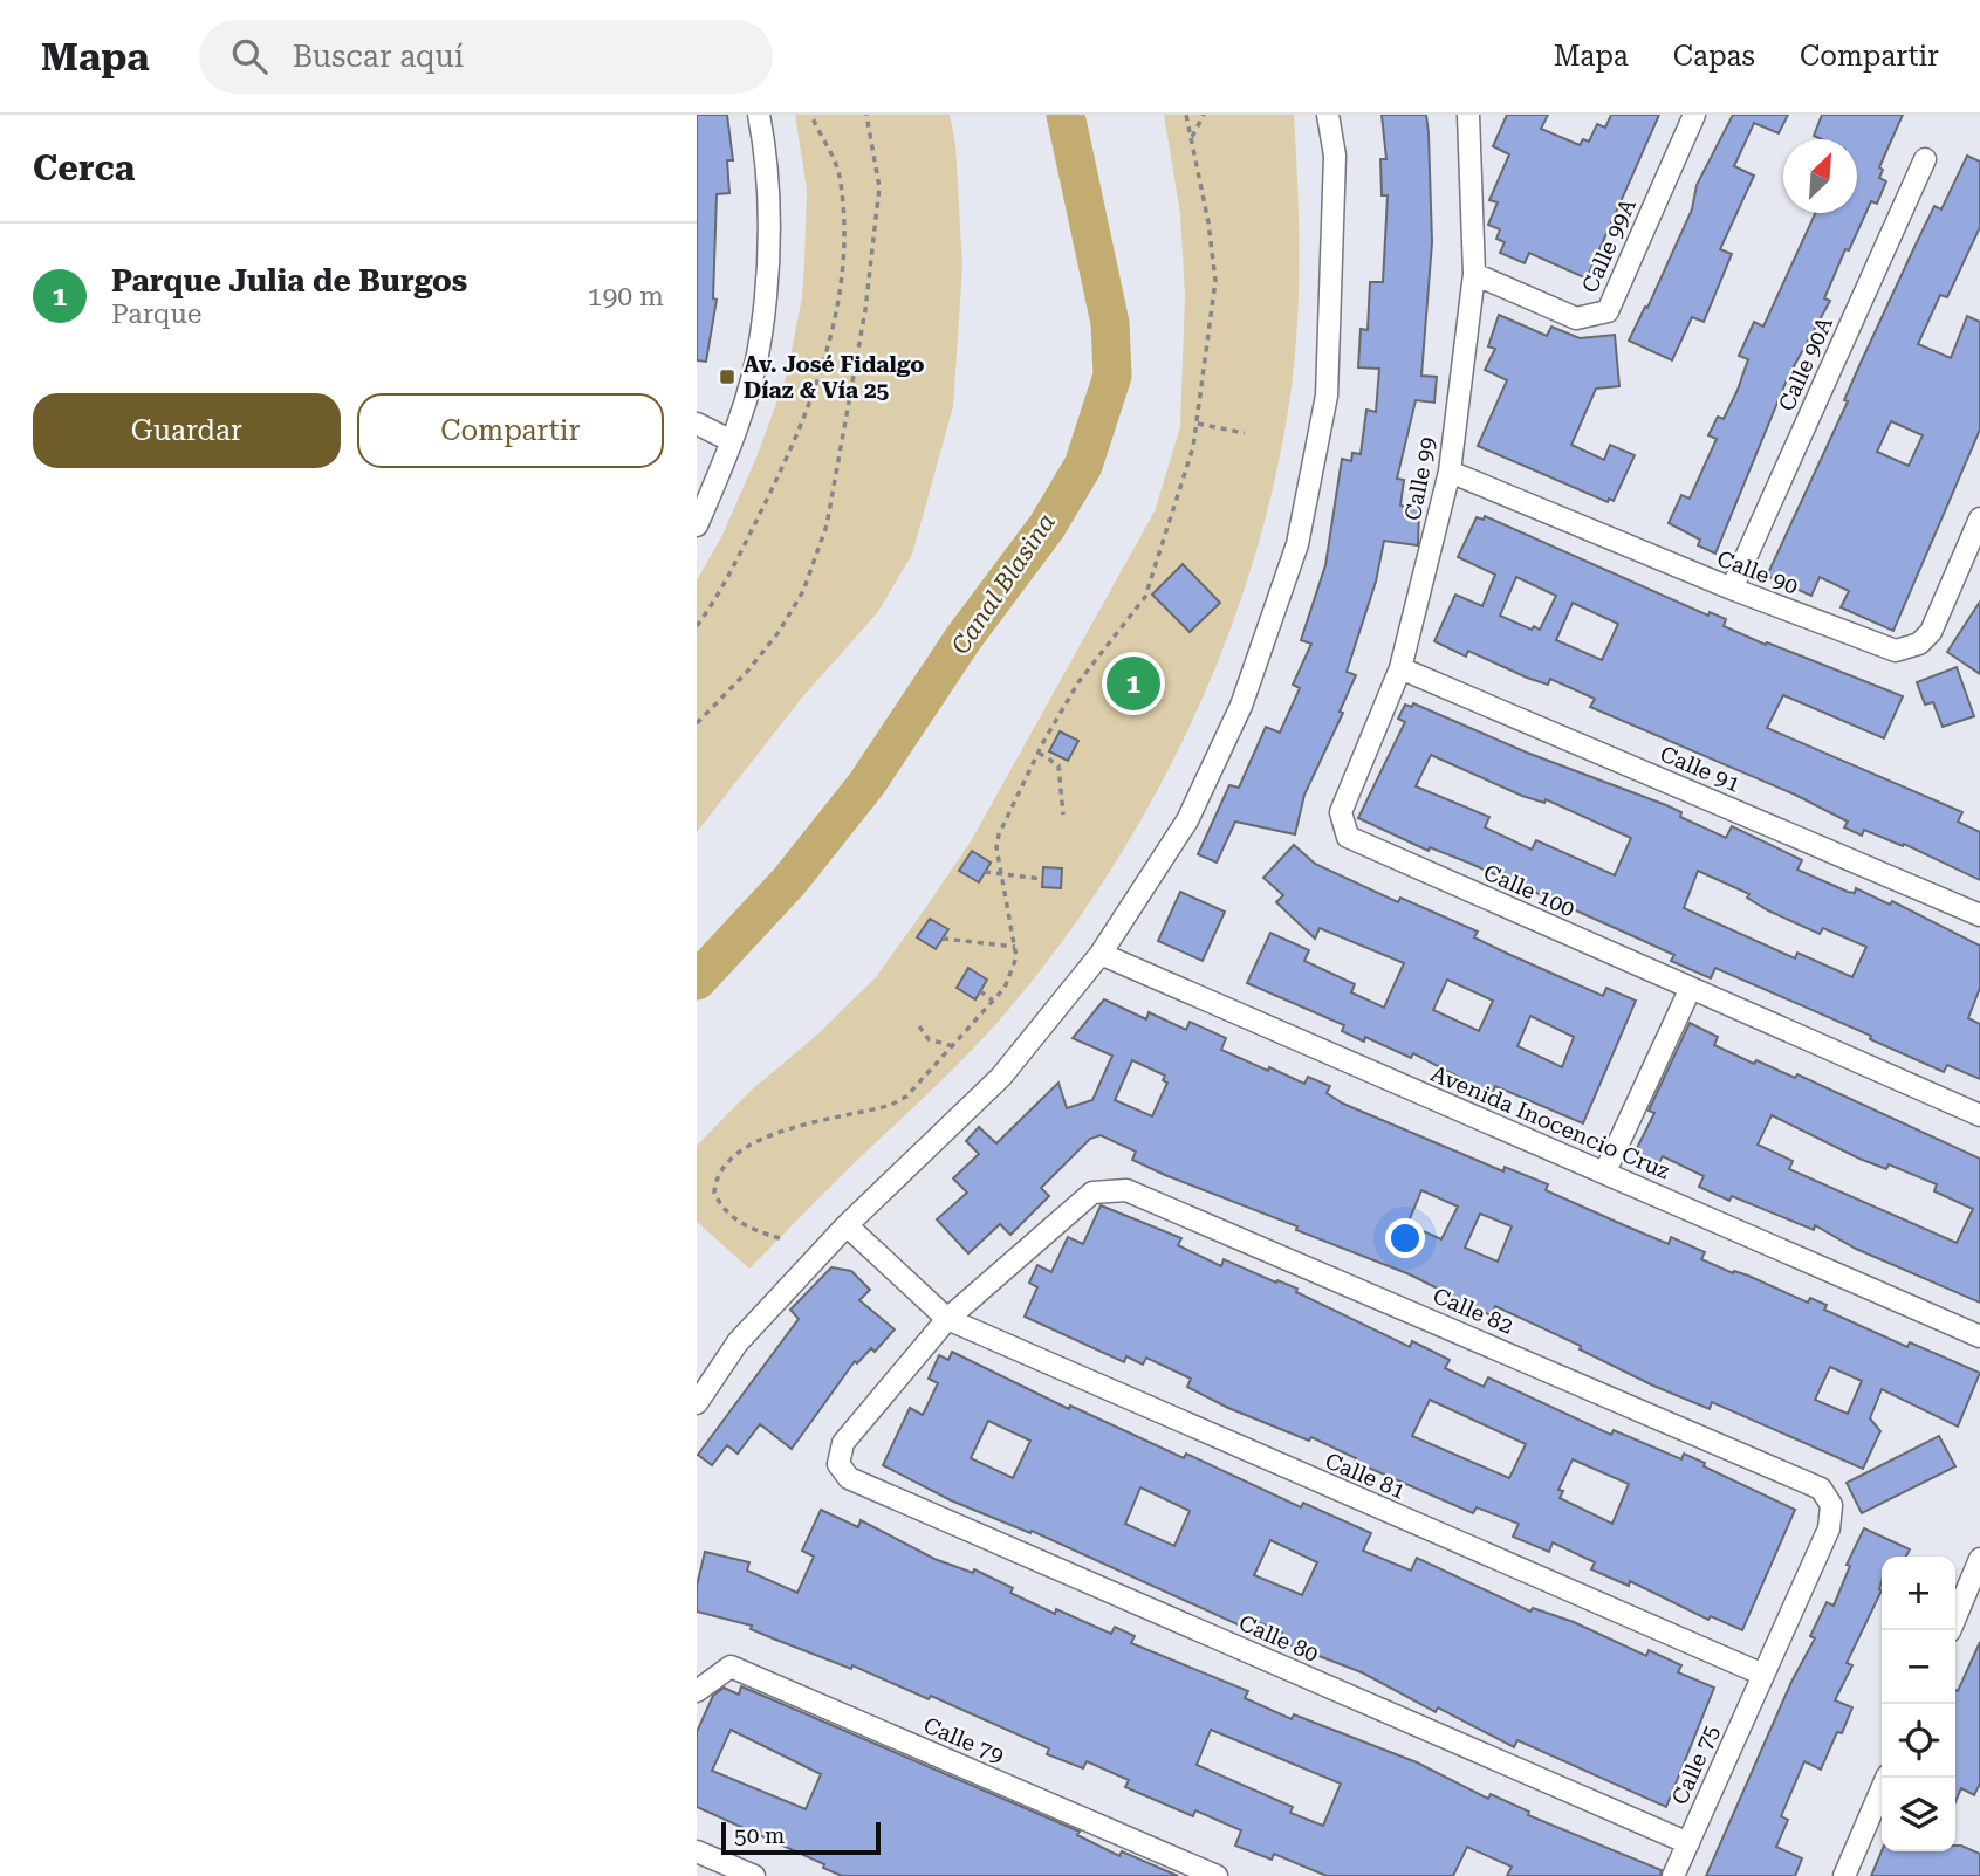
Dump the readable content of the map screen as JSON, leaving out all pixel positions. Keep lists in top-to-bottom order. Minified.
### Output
{"streets":{"street":["Calle 99A","Calle 90A","Calle 99","Calle 90","Calle 91","Calle 100","Avenida Inocencio Cruz","Calle 82","Calle 81","Calle 80","Calle 79","Calle 75"]},"crossings":[["Calle 99A","Calle 99"],["Calle 90A","Calle 90"],["Calle 99","Calle 90"],["Calle 99","Calle 91"],["Calle 99","Calle 100"],["Calle 82","Calle 81"],["Calle 82","Calle 80"],["Calle 82","Calle 75"],["Calle 81","Calle 75"],["Calle 80","Calle 75"]],"water":["Canal Blasina"],"places":{"transit":["Av. José Fidalgo Díaz & Vía 25"]},"scale_bar":"50 m","north":"top right","page":{"header":"Mapa","search":"Buscar aquí","nav":["Mapa","Capas","Compartir"],"heading":"Cerca","list":[{"mark":"1","name":"Parque Julia de Burgos","note":"Parque","value":"190 m"}],"buttons":["Guardar","Compartir"],"pins":"1","map_buttons":["+","−"],"scale":"50 m"}}
